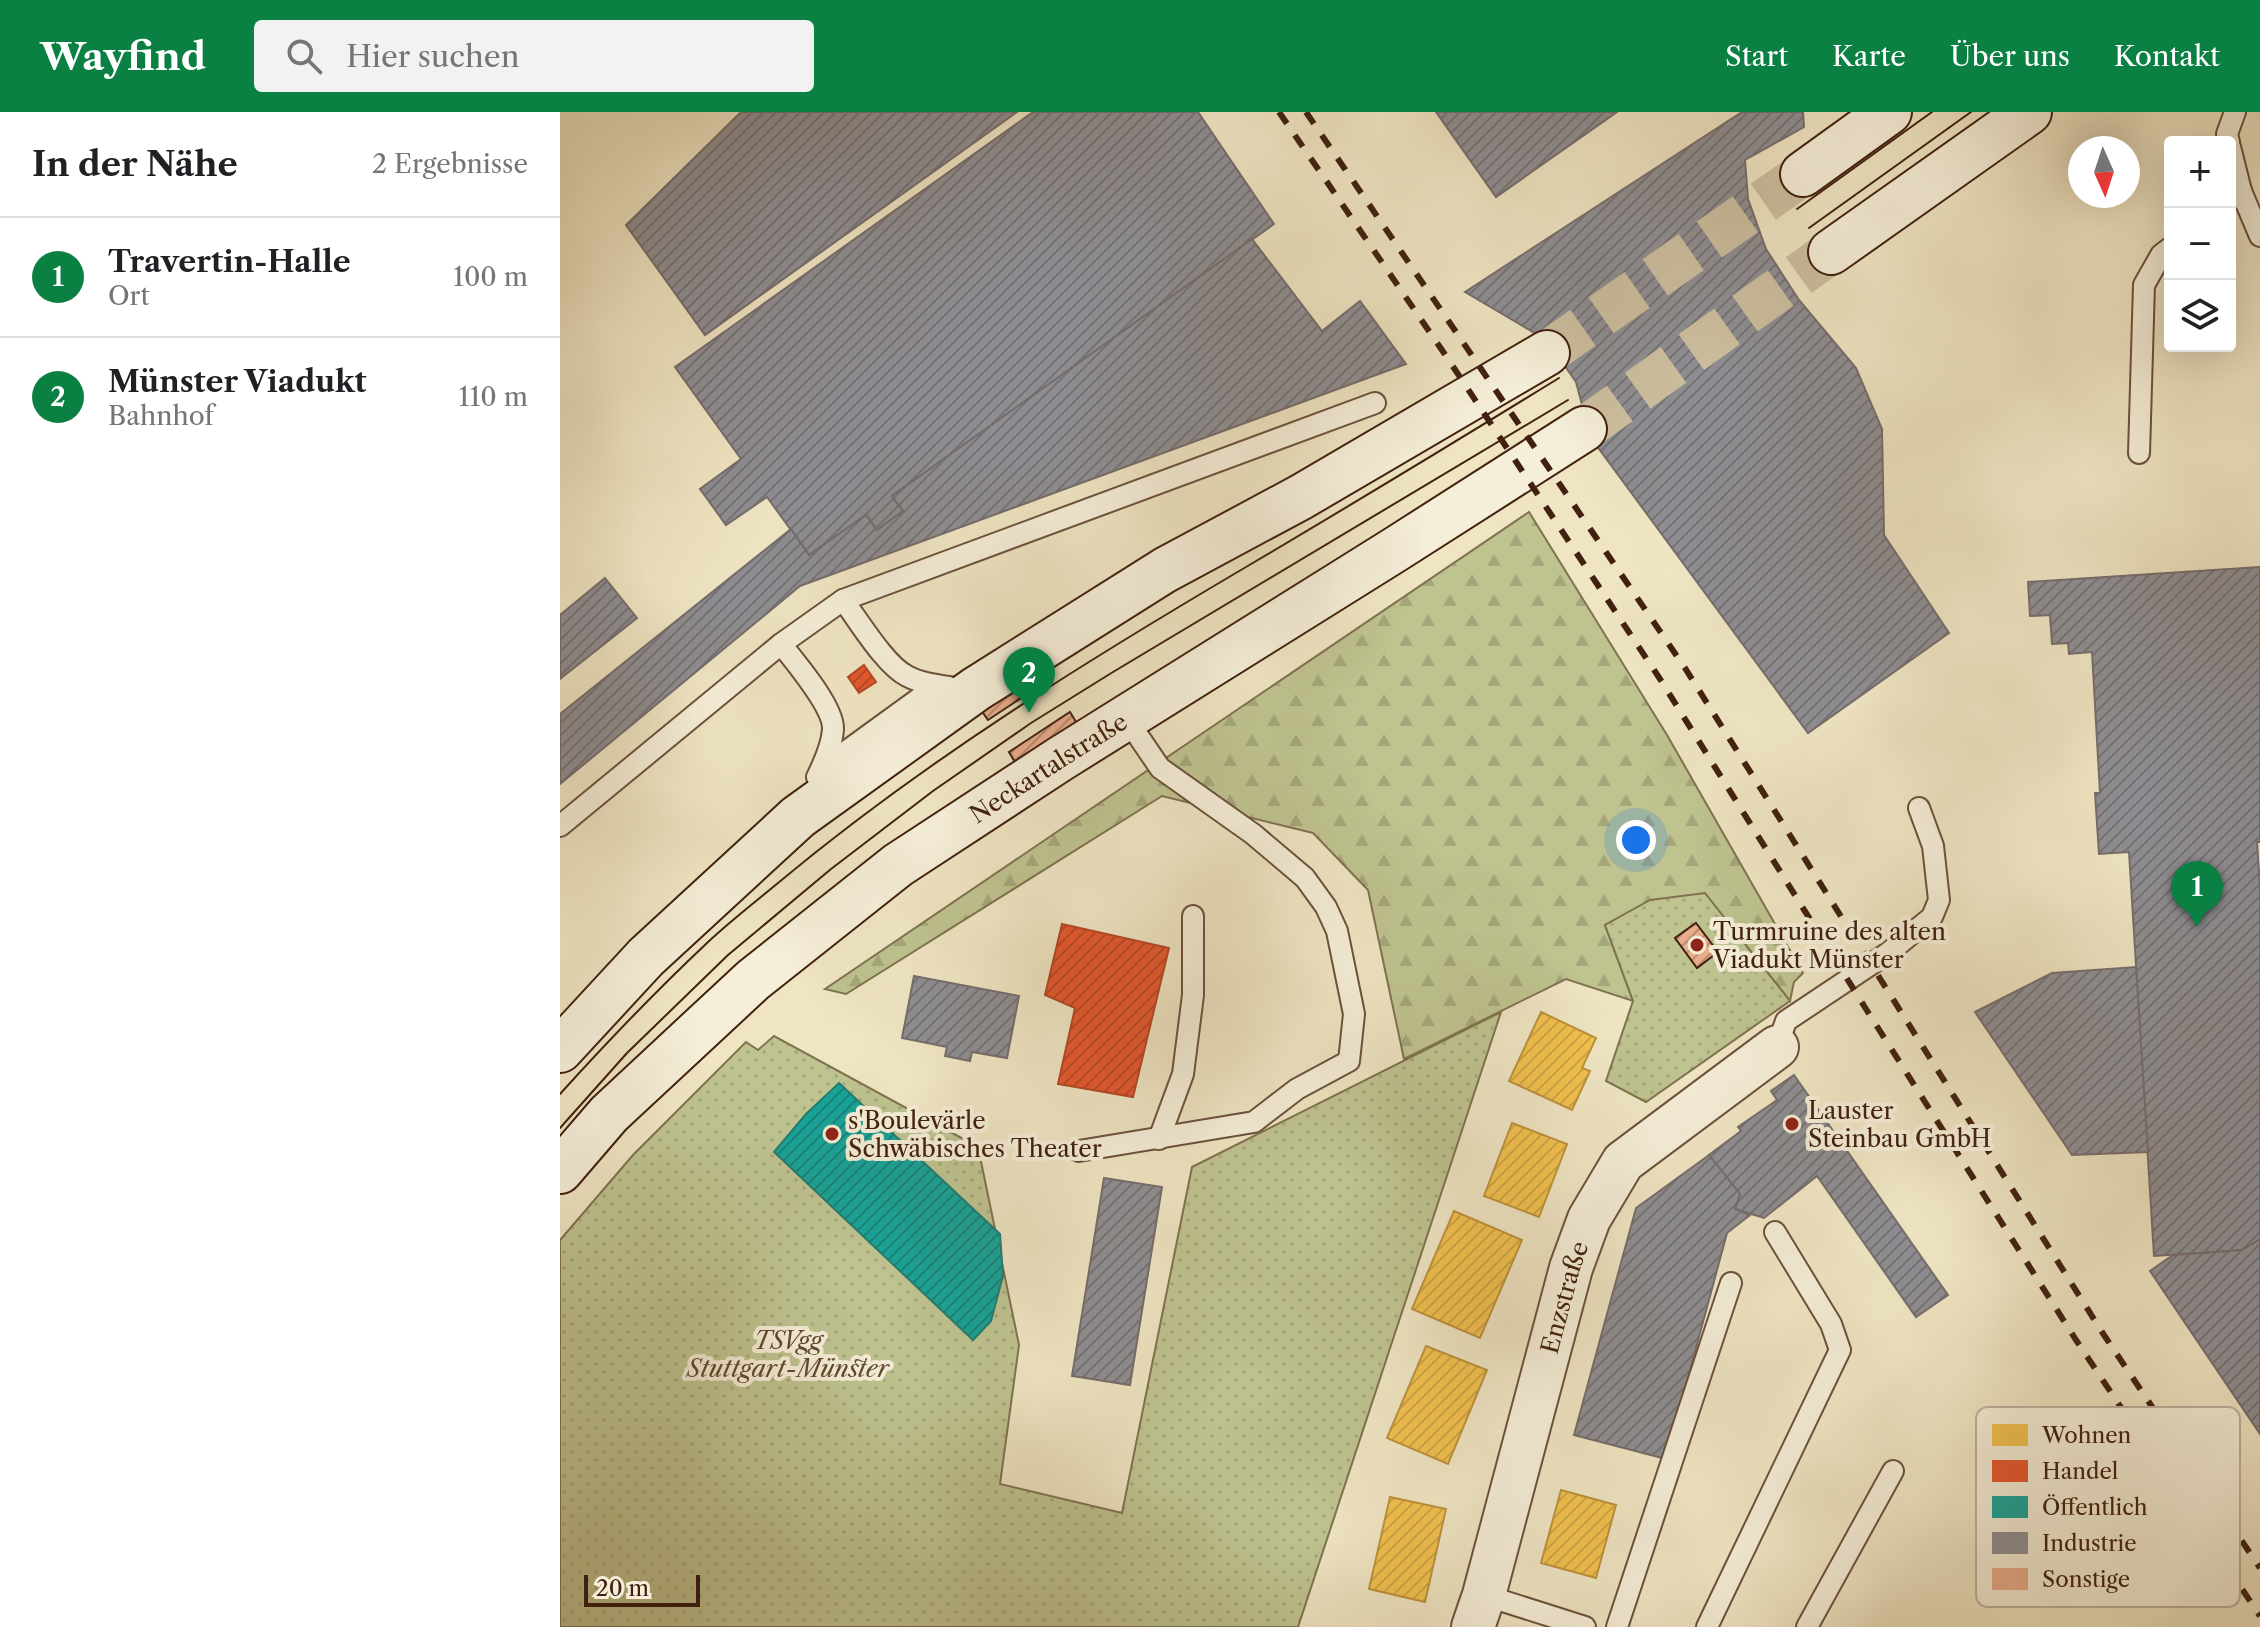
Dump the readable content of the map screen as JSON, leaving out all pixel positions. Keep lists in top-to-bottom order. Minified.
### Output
{"streets":{"main road":["Neckartalstraße"],"street":["Enzstraße"]},"parks":["TSVgg Stuttgart-Münster"],"places":["Turmruine des alten Viadukt Münster","Lauster Steinbau GmbH","s'Boulevärle Schwäbisches Theater"],"legend":["Wohnen","Handel","Öffentlich","Industrie","Sonstige"],"scale_bar":"20 m","north":"bottom","page":{"header":"Wayfind","search":"Hier suchen","nav":["Start","Karte","Über uns","Kontakt"],"heading":["In der Nähe","2 Ergebnisse"],"map_buttons":["+","−"],"list":[{"mark":"1","name":"Travertin-Halle","note":"Ort","value":"100 m"},{"mark":"2","name":"Münster Viadukt","note":"Bahnhof","value":"110 m"}],"pins":["2","1"],"scale":"20 m"}}
